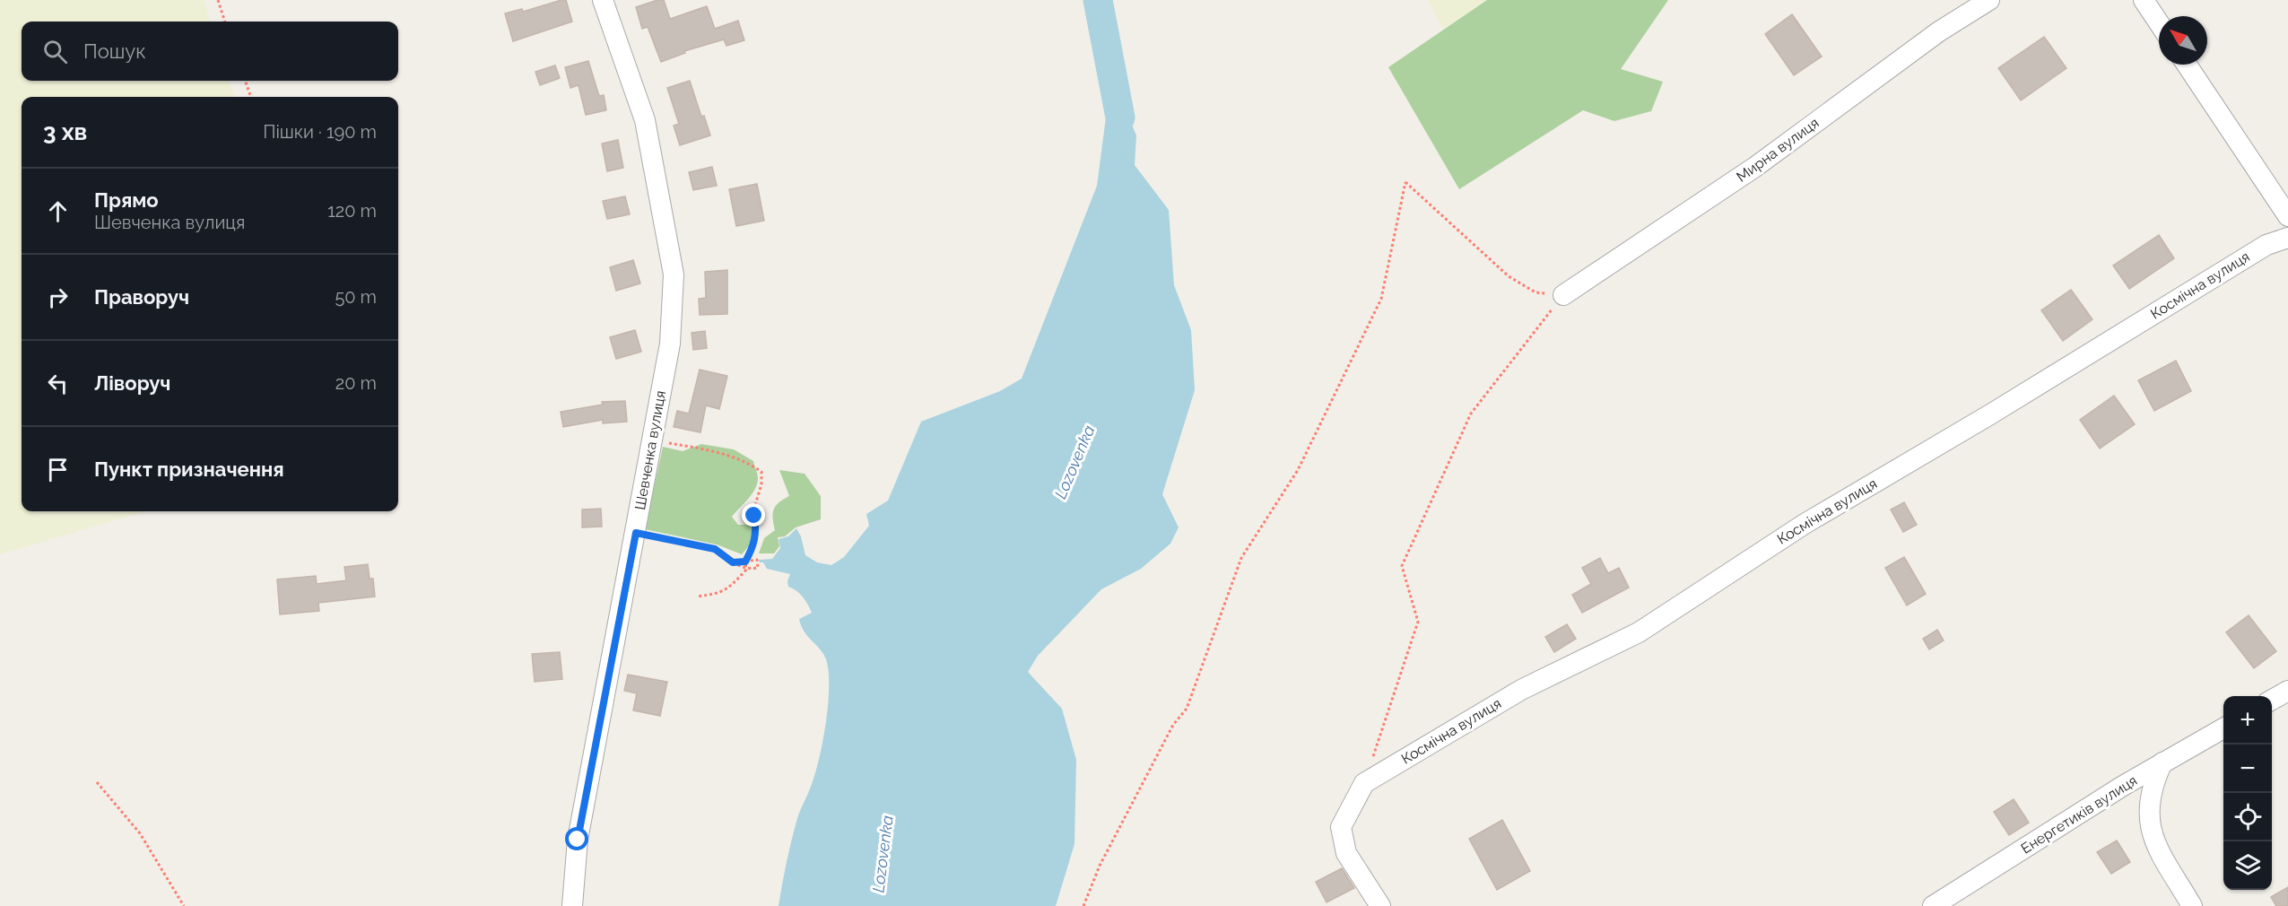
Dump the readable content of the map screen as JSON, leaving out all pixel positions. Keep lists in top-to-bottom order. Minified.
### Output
{"streets":{"street":["Мирна вулиця","Космічна вулиця","Шевченка вулиця","Енергетиків вулиця"]},"water":["Lozovenka"],"north":"top left","page":{"search":"Пошук","heading":["3 хв","Пішки · 190 m"],"list":[["Прямо","Шевченка вулиця","120 m"],["Праворуч","50 m"],["Ліворуч","20 m"],"Пункт призначення"],"map_buttons":["+","−"]}}
